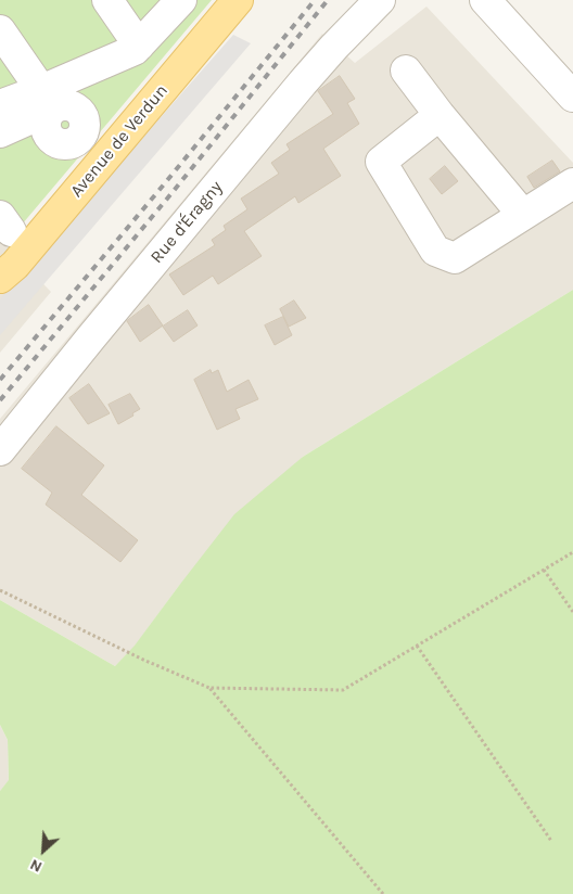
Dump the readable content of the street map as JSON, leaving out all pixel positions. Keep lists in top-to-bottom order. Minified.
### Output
{"streets":{"main road":["Avenue de Verdun"],"street":["Rue d'Éragny"]},"north":"bottom left"}
